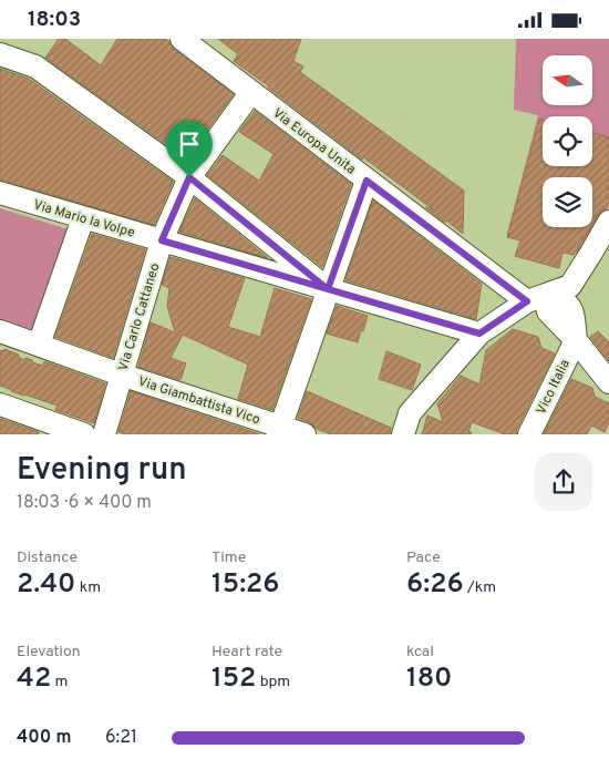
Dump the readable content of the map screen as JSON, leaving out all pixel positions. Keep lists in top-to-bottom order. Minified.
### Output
{"streets":{"street":["Via Europa Unita","Via Mario la Volpe","Via Carlo Cattaneo","Vico Italia","Via Giambattista Vico"]},"crossings":[["Via Europa Unita","Via Carlo Cattaneo"],["Via Mario la Volpe","Via Carlo Cattaneo"],["Via Carlo Cattaneo","Via Giambattista Vico"]],"north":"left","page":{"status":"18:03","heading":["Evening run","18:03 · 6 × 400 m"],"stats":[["Distance","2.40 km"],["Time","15:26"],["Pace","6:26 /km"],["Elevation","42 m"],["Heart rate","152 bpm"],["kcal","180"]],"list":[{"name":"400 m","note":"6:21"}]}}
